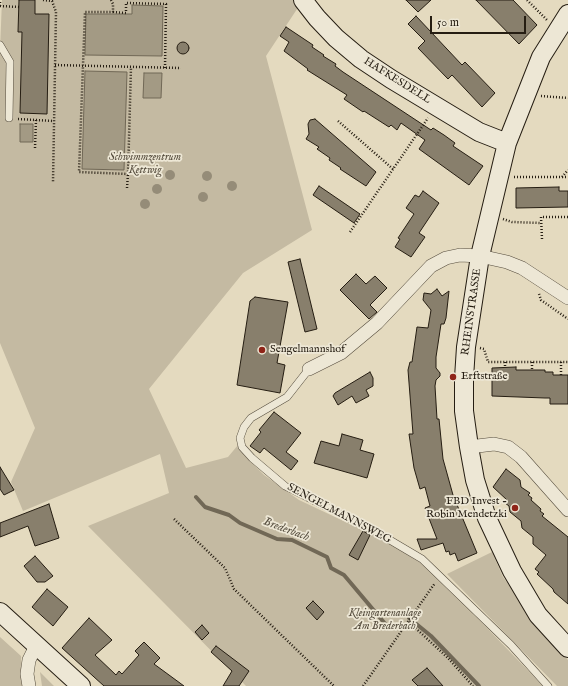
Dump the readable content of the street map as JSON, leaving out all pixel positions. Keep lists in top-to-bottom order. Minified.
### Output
{"streets":{"street":["HAFKESDELL","RHEINSTRASSE","SENGELMANNSWEG"]},"crossings":[["HAFKESDELL","RHEINSTRASSE"],["RHEINSTRASSE","SENGELMANNSWEG"]],"water":["Brederbach"],"parks":["Schwimmzentrum Kettwig","Kleingartenanlage Am Brederbach"],"places":["Sengelmannshof","Erftstraße","FBD Invest - Robin Mendetzki"],"scale_bar":"50 m"}
